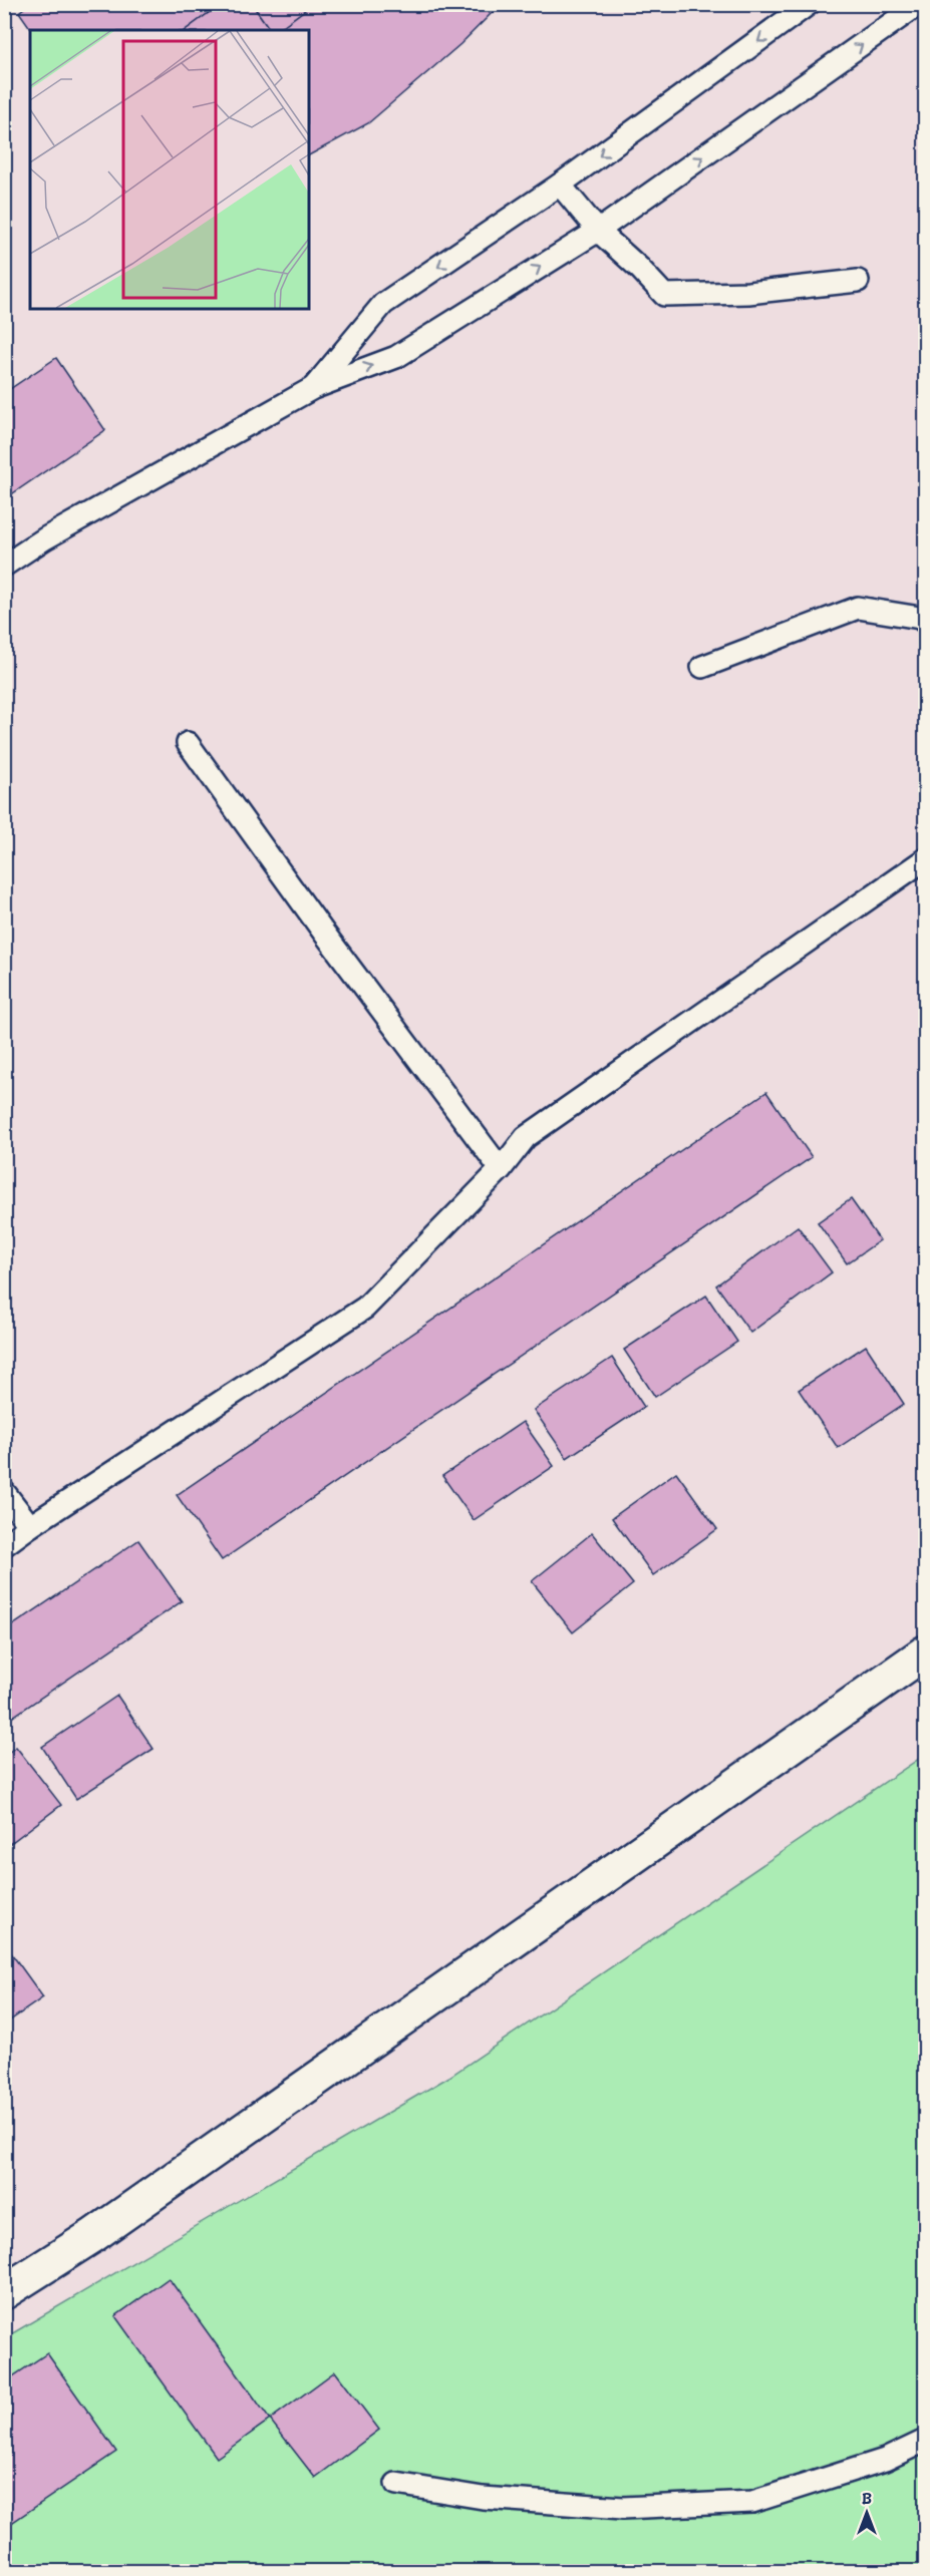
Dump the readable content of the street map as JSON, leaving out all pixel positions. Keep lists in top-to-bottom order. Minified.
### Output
{"north":"top"}
